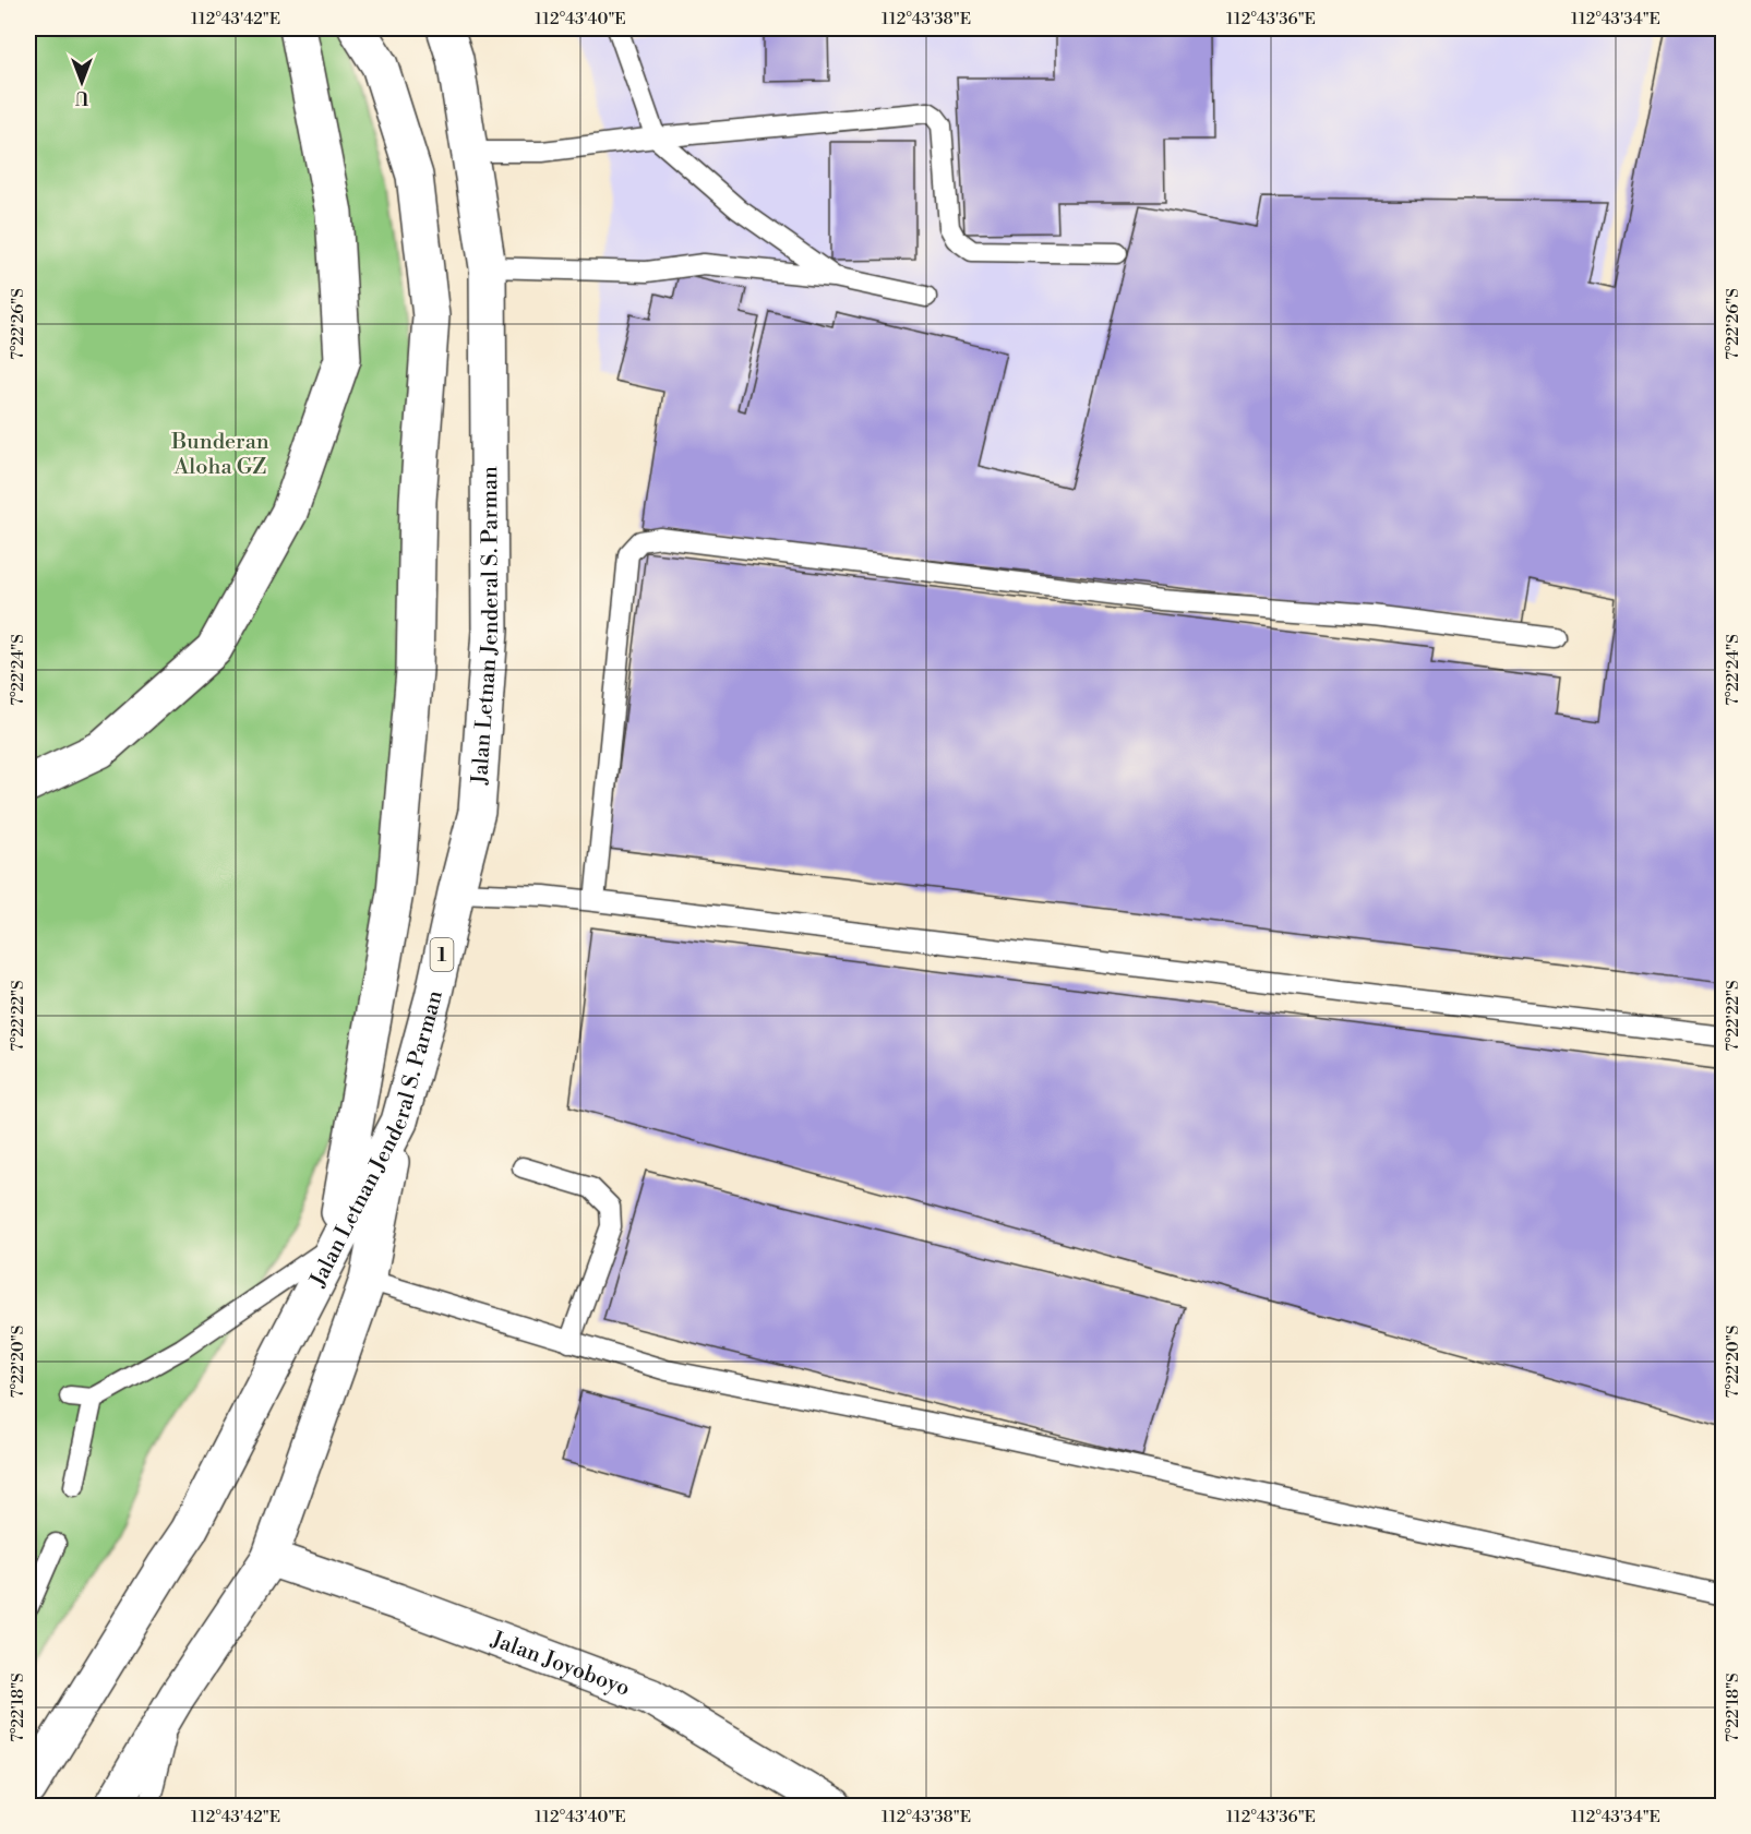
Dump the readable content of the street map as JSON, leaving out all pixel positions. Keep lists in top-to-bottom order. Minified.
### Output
{"streets":{"main road":["Jalan Letnan Jenderal S. Parman","1","Jalan Joyoboyo"]},"parks":["Bunderan Aloha GZ"],"north":"bottom","coordinates":["112°43'42\"E","112°43'40\"E","112°43'38\"E","112°43'36\"E","112°43'34\"E","7°22'26\"S","7°22'24\"S","7°22'22\"S","7°22'20\"S","7°22'18\"S"]}
